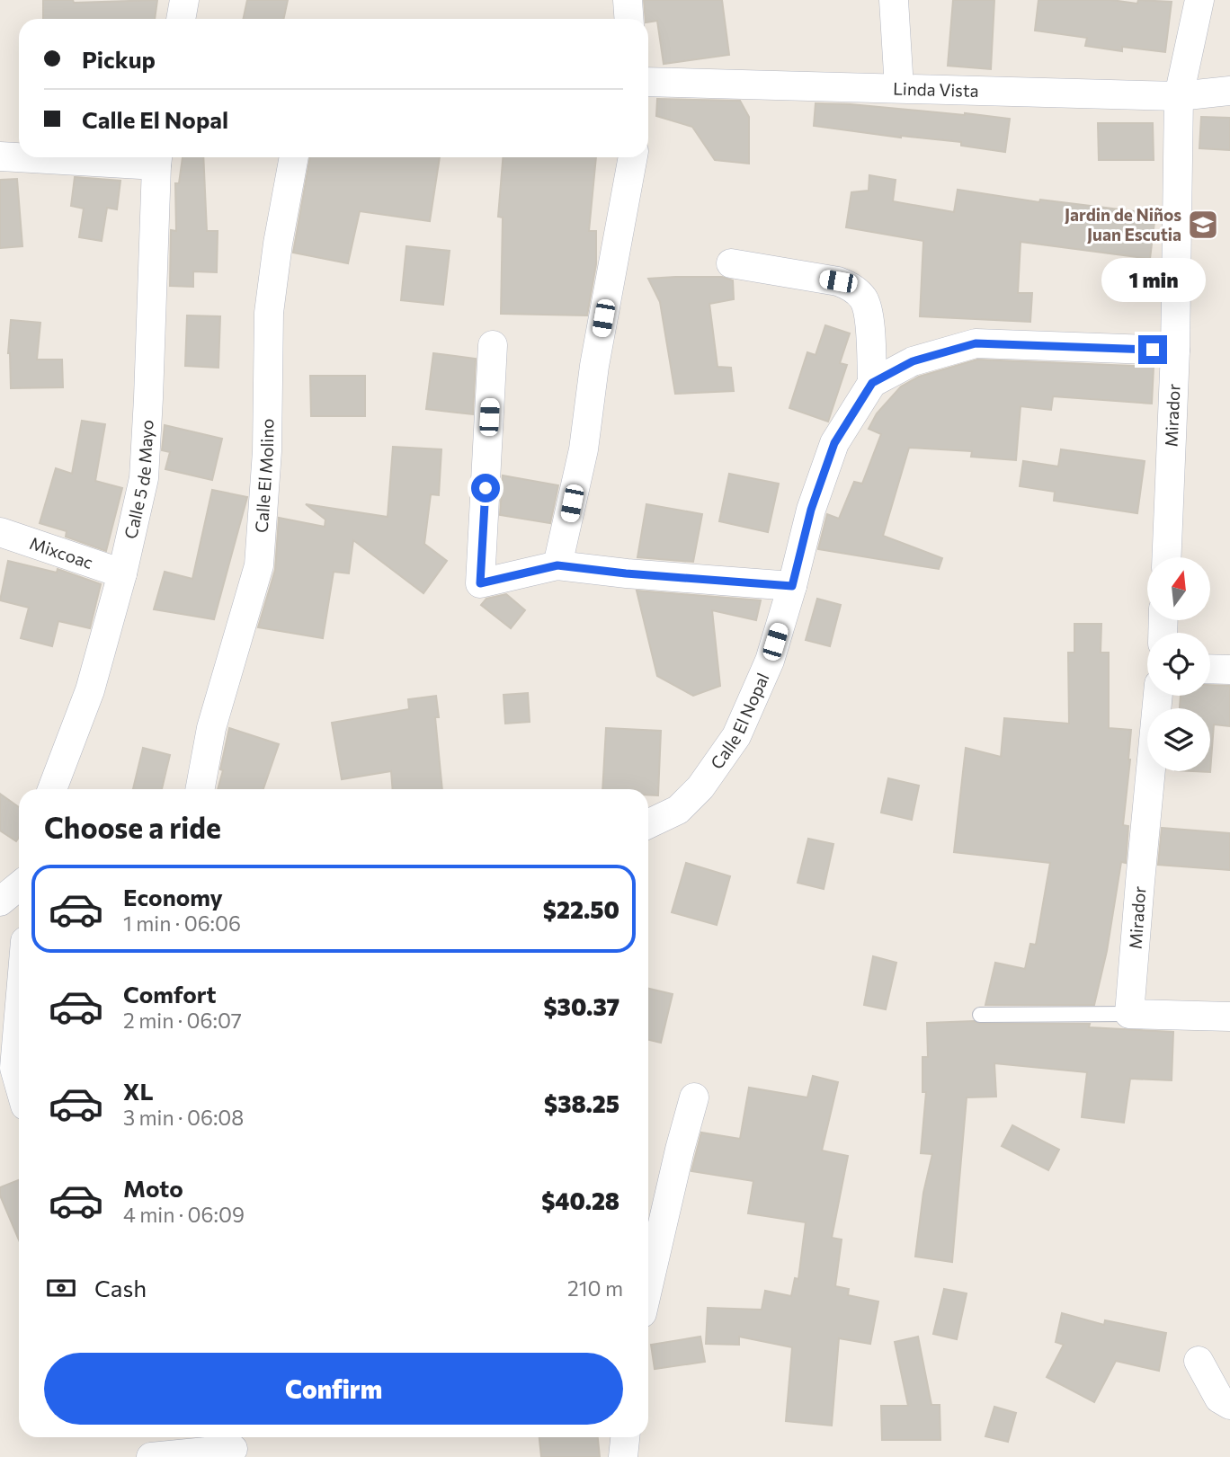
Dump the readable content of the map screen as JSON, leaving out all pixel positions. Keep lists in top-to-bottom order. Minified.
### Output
{"streets":{"street":["Linda Vista","Mirador","Calle El Molino","Calle 5 de Mayo","Mixcoac","Calle El Nopal"]},"crossings":[["Linda Vista","Mirador"],["Mirador","Calle El Nopal"],["Calle 5 de Mayo","Mixcoac"]],"places":{"school or university":["Jardin de Niños Juan Escutia"]},"north":"top","page":{"banner":["Pickup","Calle El Nopal"],"bubble":"1 min","heading":"Choose a ride","list":[{"name":"Economy","note":"1 min · 06:06","value":"$22.50"},{"name":"Comfort","note":"2 min · 06:07","value":"$30.37"},{"name":"XL","note":"3 min · 06:08","value":"$38.25"},{"name":"Moto","note":"4 min · 06:09","value":"$40.28"}],"pay":["Cash","210 m"],"buttons":"Confirm"}}
